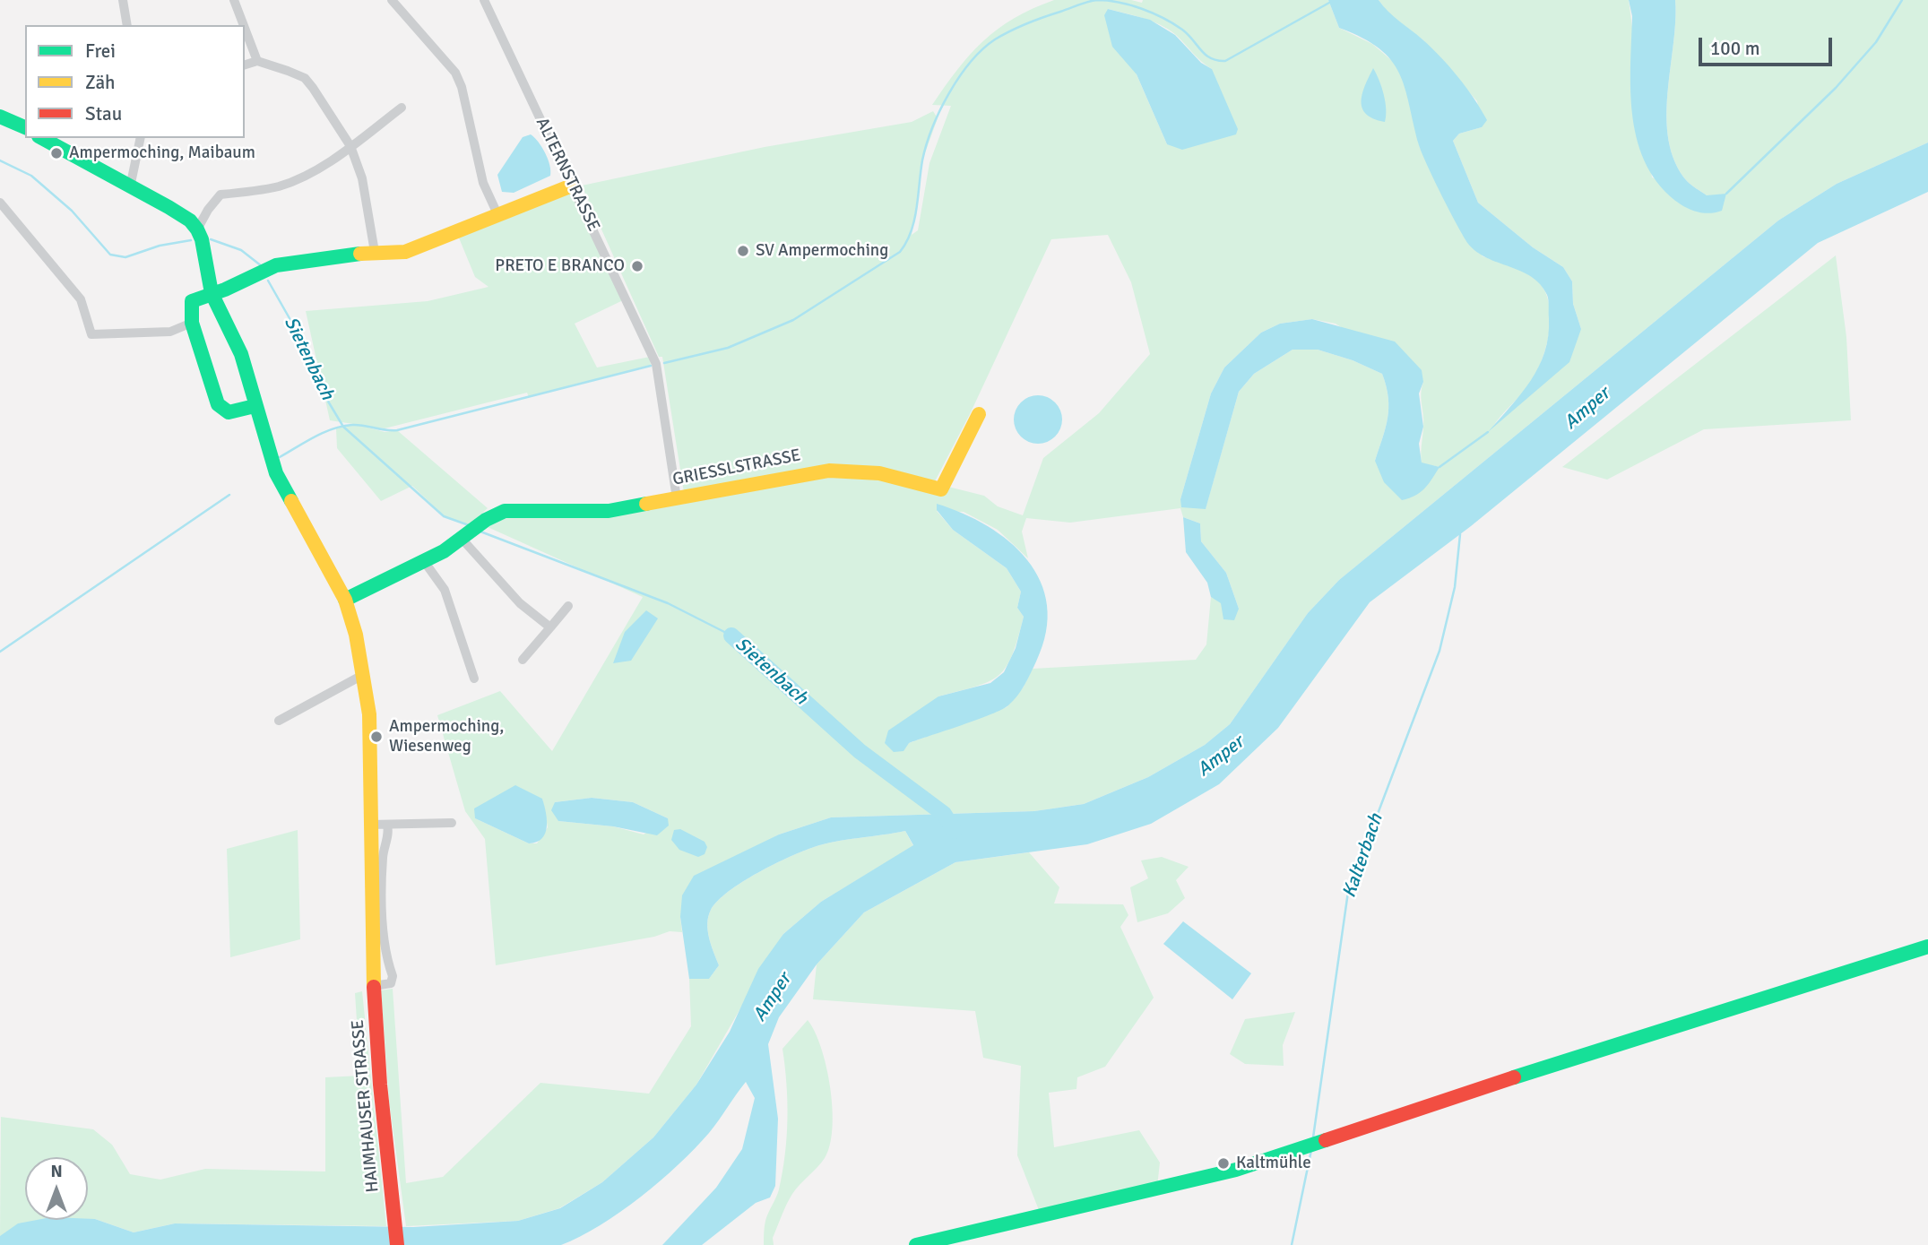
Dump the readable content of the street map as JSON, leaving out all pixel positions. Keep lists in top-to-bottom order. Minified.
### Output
{"streets":{"main road":["GRIESSLSTRASSE","HAIMHAUSER STRASSE"],"street":["ALTERNSTRASSE"]},"crossings":[["ALTERNSTRASSE","GRIESSLSTRASSE"],["GRIESSLSTRASSE","HAIMHAUSER STRASSE"]],"water":["Sietenbach","Amper","Kalterbach"],"places":["Ampermoching, Maibaum","SV Ampermoching","PRETO E BRANCO","Ampermoching, Wiesenweg","Kaltmühle"],"legend":["Frei","Zäh","Stau"],"scale_bar":"100 m","north":"top"}
